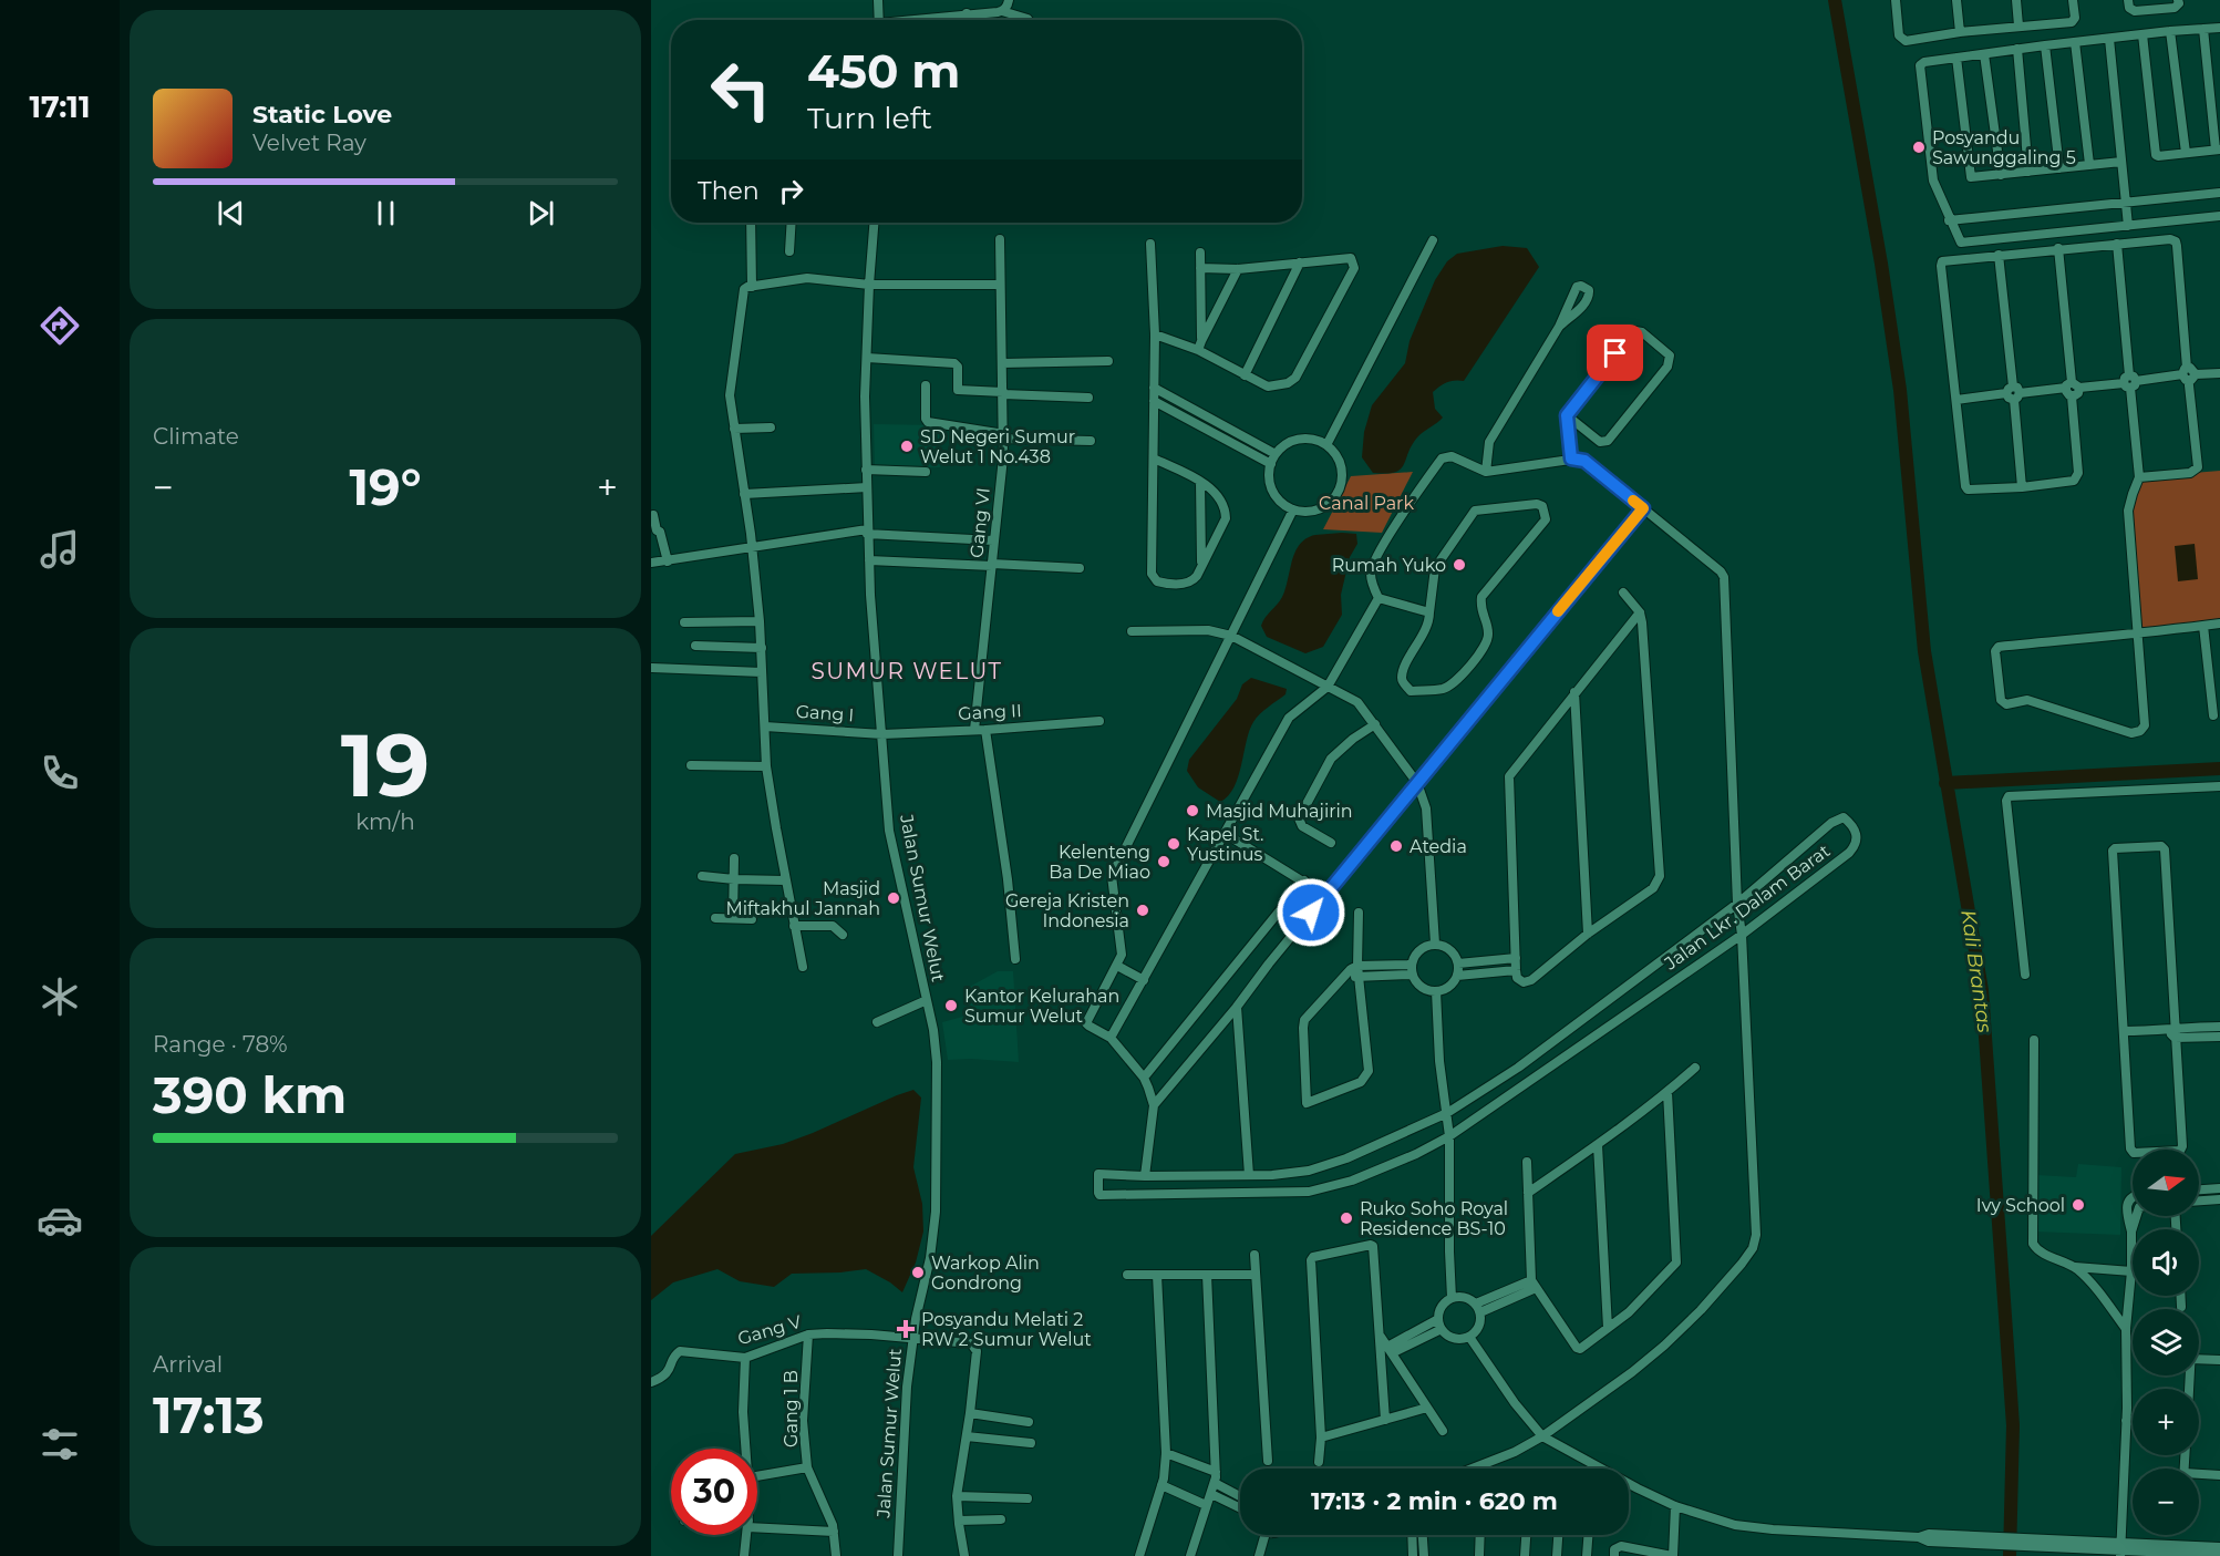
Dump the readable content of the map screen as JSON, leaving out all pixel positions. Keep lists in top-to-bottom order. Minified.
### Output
{"streets":{"street":["Gang VI","Gang II","Gang I","Jalan Sumur Welut","Jalan Lkr. Dalam Barat","Gang V","Gang 1 B"]},"crossings":[["Gang VI","Gang II"],["Gang II","Gang I"],["Gang II","Jalan Sumur Welut"],["Gang I","Jalan Sumur Welut"],["Jalan Sumur Welut","Gang V"],["Gang V","Gang 1 B"]],"districts":["SUMUR WELUT"],"water":["Kali Brantas"],"parks":["Canal Park"],"places":{"other":["Posyandu Sawunggaling 5","SD Negeri Sumur Welut 1 No.438","Rumah Yuko","Masjid Muhajirin","Kapel St. Yustinus","Atedia","Kelenteng Ba De Miao","Masjid Miftakhul Jannah","Gereja Kristen Indonesia","Kantor Kelurahan Sumur Welut","Ivy School","Ruko Soho Royal Residence BS-10","Warkop Alin Gondrong"],"health":["Posyandu Melati 2 RW 2 Sumur Welut"]},"north":"right","page":{"tabs":"17:11","turn":["450 m","Turn left"],"song":["Static Love","Velvet Ray"],"then":"Then","tile":["Climate",["19","km/h"],["Range · 78%","390 km"],["Arrival","17:13"]],"heat":["−","19°","+"],"map_buttons":["+","−"],"limit":"30","trip":"17:13 · 2 min · 620 m"}}
